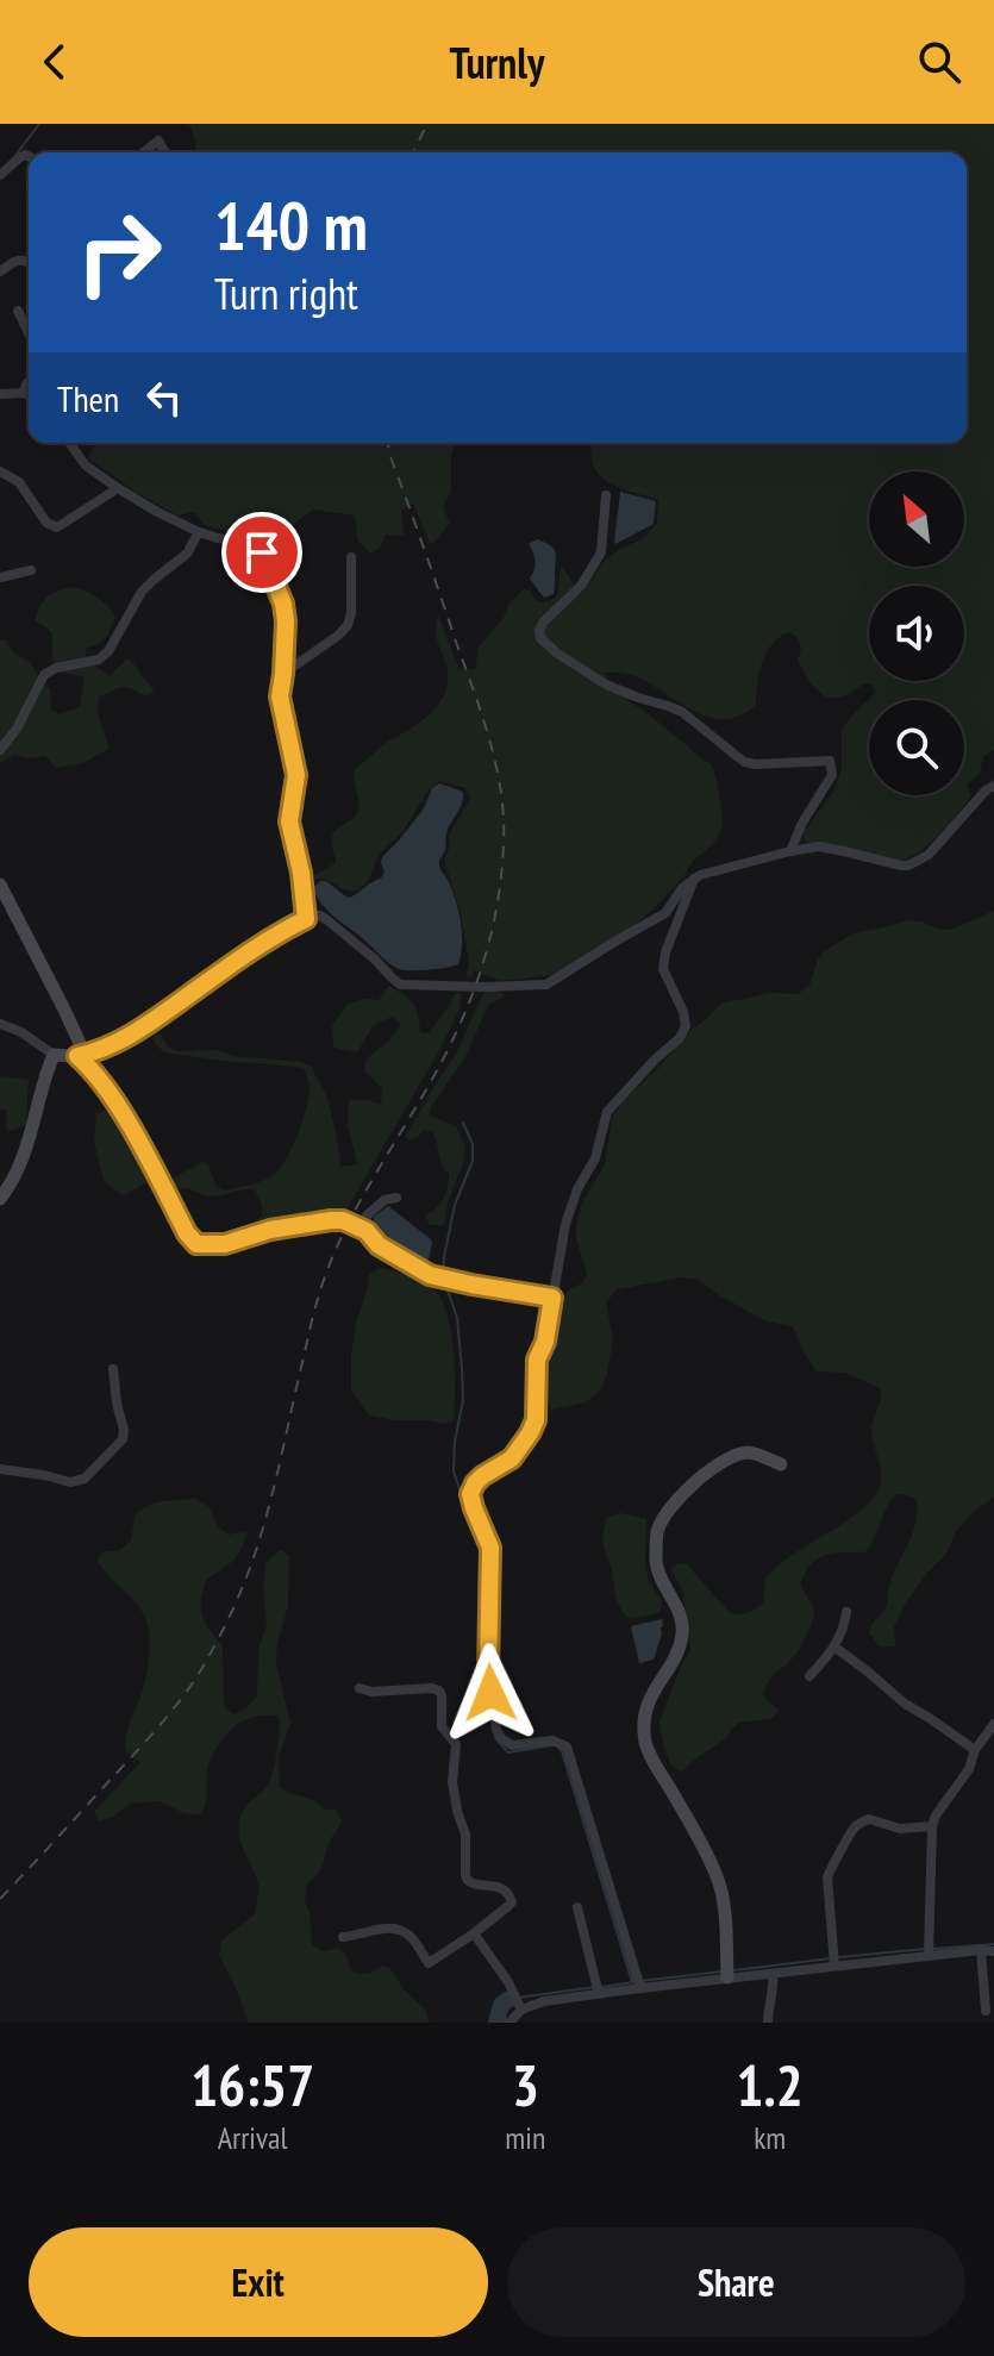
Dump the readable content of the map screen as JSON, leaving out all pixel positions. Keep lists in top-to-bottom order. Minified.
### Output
{"north":"top left","page":{"header":"Turnly","turn":["140 m","Turn right"],"then":"Then","eta":["16:57","Arrival","3","min","1.2","km"],"buttons":["Exit","Share"]}}
